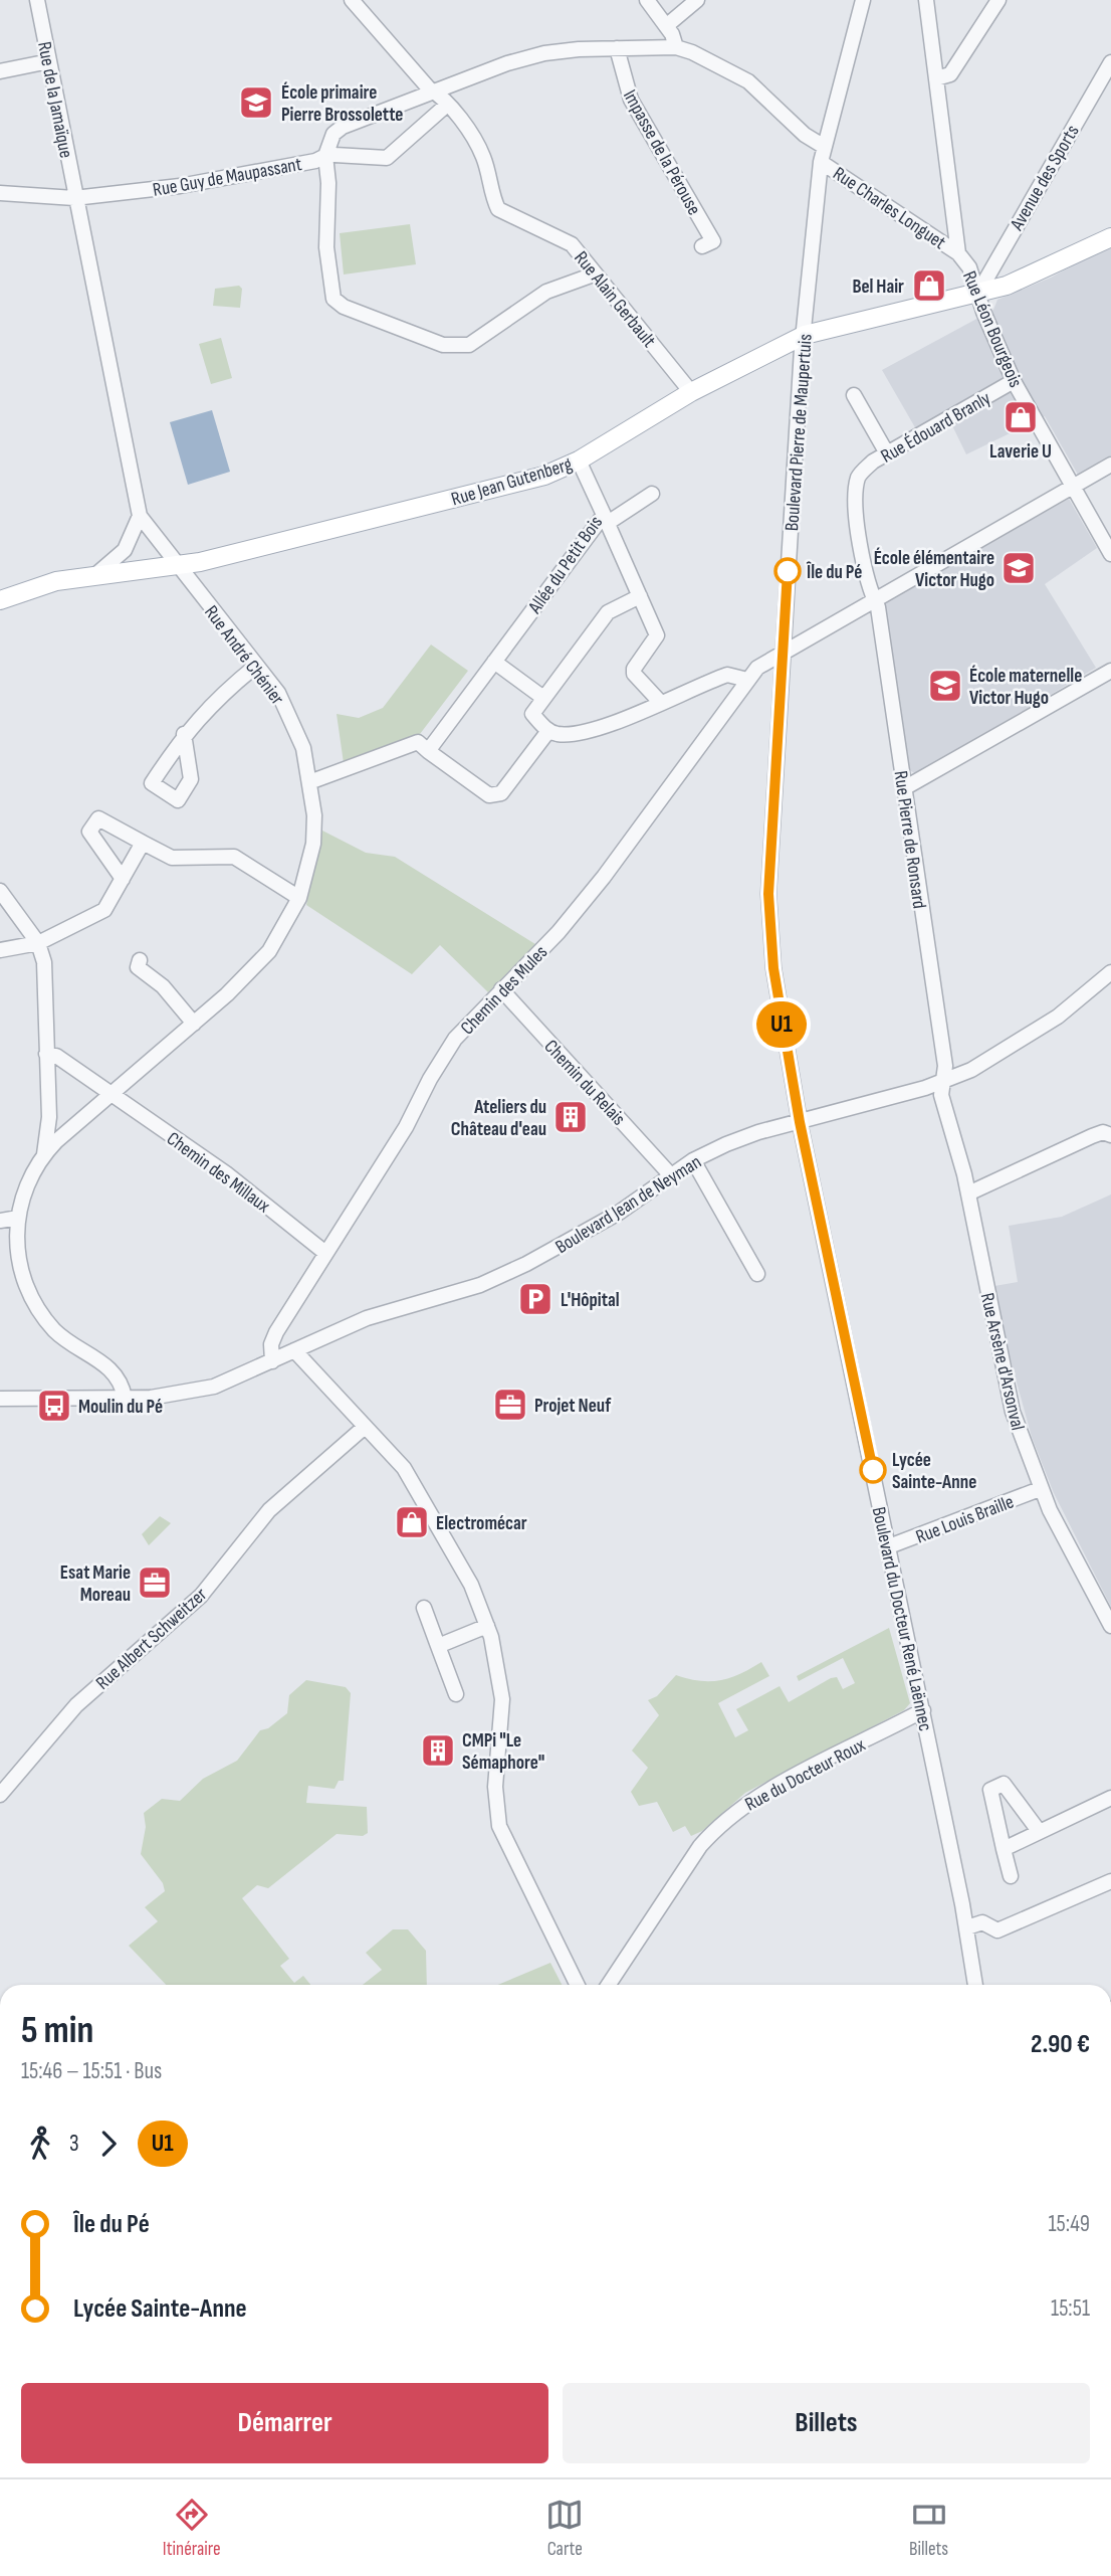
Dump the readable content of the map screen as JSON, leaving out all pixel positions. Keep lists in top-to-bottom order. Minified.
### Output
{"streets":{"main road":["Rue Jean Gutenberg"],"street":["Rue de la Jamaïque","Impasse de la Pérouse","Rue Guy de Maupassant","Avenue des Sports","Rue Charles Longuet","Rue Alain Gerbault","Rue Léon Bourgeois","Rue Édouard Branly","Boulevard Pierre de Maupertuis","Allée du Petit Bois","Rue André Chénier","Rue Pierre de Ronsard","Chemin des Mules","Chemin du Relais","Chemin des Millaux","Boulevard Jean de Neyman","Rue Arsène d'Arsonval","Rue Louis Braille","Boulevard du Docteur René Laënnec","Rue Albert Schweitzer","Rue du Docteur Roux"]},"crossings":[["Rue de la Jamaïque","Rue Guy de Maupassant"],["Rue de la Jamaïque","Rue André Chénier"],["Impasse de la Pérouse","Rue Guy de Maupassant"],["Rue Guy de Maupassant","Rue Charles Longuet"],["Rue Guy de Maupassant","Rue Alain Gerbault"],["Rue Guy de Maupassant","Rue André Chénier"],["Avenue des Sports","Rue Léon Bourgeois"],["Avenue des Sports","Rue Jean Gutenberg"],["Rue Charles Longuet","Rue Léon Bourgeois"],["Rue Charles Longuet","Boulevard Pierre de Maupertuis"],["Rue Alain Gerbault","Rue Jean Gutenberg"],["Rue Léon Bourgeois","Rue Édouard Branly"],["Rue Léon Bourgeois","Rue Jean Gutenberg"],["Rue Léon Bourgeois","Chemin des Mules"],["Rue Édouard Branly","Rue Pierre de Ronsard"],["Rue Édouard Branly","Chemin des Mules"],["Boulevard Pierre de Maupertuis","Rue Jean Gutenberg"],["Boulevard Pierre de Maupertuis","Chemin des Mules"],["Boulevard Pierre de Maupertuis","Boulevard Jean de Neyman"],["Boulevard Pierre de Maupertuis","Boulevard du Docteur René Laënnec"],["Rue Jean Gutenberg","Allée du Petit Bois"],["Rue Jean Gutenberg","Rue André Chénier"],["Rue André Chénier","Chemin des Millaux"],["Rue Pierre de Ronsard","Chemin des Mules"],["Rue Pierre de Ronsard","Boulevard Jean de Neyman"],["Rue Pierre de Ronsard","Rue Arsène d'Arsonval"],["Chemin des Mules","Chemin du Relais"],["Chemin des Mules","Chemin des Millaux"],["Chemin des Mules","Boulevard Jean de Neyman"],["Chemin du Relais","Boulevard Jean de Neyman"],["Boulevard Jean de Neyman","Rue Arsène d'Arsonval"],["Boulevard Jean de Neyman","Boulevard du Docteur René Laënnec"],["Rue Arsène d'Arsonval","Rue Louis Braille"],["Rue Louis Braille","Boulevard du Docteur René Laënnec"],["Boulevard du Docteur René Laënnec","Rue du Docteur Roux"]],"places":{"school or university":["École primaire Pierre Brossolette","École élémentaire Victor Hugo","École maternelle Victor Hugo"],"shop":["Bel Hair","Laverie U","Electromécar"],"other":["Île du Pé","Lycée Sainte-Anne"],"building":["Ateliers du Château d'eau","CMPi \"Le Sémaphore\""],"parking":["L'Hôpital"],"office":["Projet Neuf","Esat Marie Moreau"],"bus stop":["Moulin du Pé"]},"lines":["bus line U1"],"page":{"on_map":"U1","heading":["5 min","15:46 – 15:51 · Bus","2.90 €"],"legs":["3","U1"],"list":[{"name":"Île du Pé","value":"15:49"},{"name":"Lycée Sainte-Anne","value":"15:51"}],"buttons":["Démarrer","Billets"],"tabs":["Itinéraire","Carte","Billets"]}}
